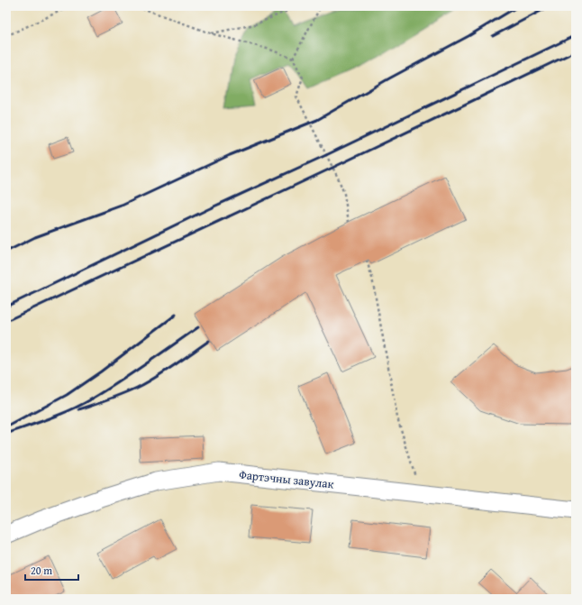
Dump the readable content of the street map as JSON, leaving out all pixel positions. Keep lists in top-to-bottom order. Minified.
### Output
{"streets":{"street":["Фартэчны завулак"]},"scale_bar":"20 m"}
